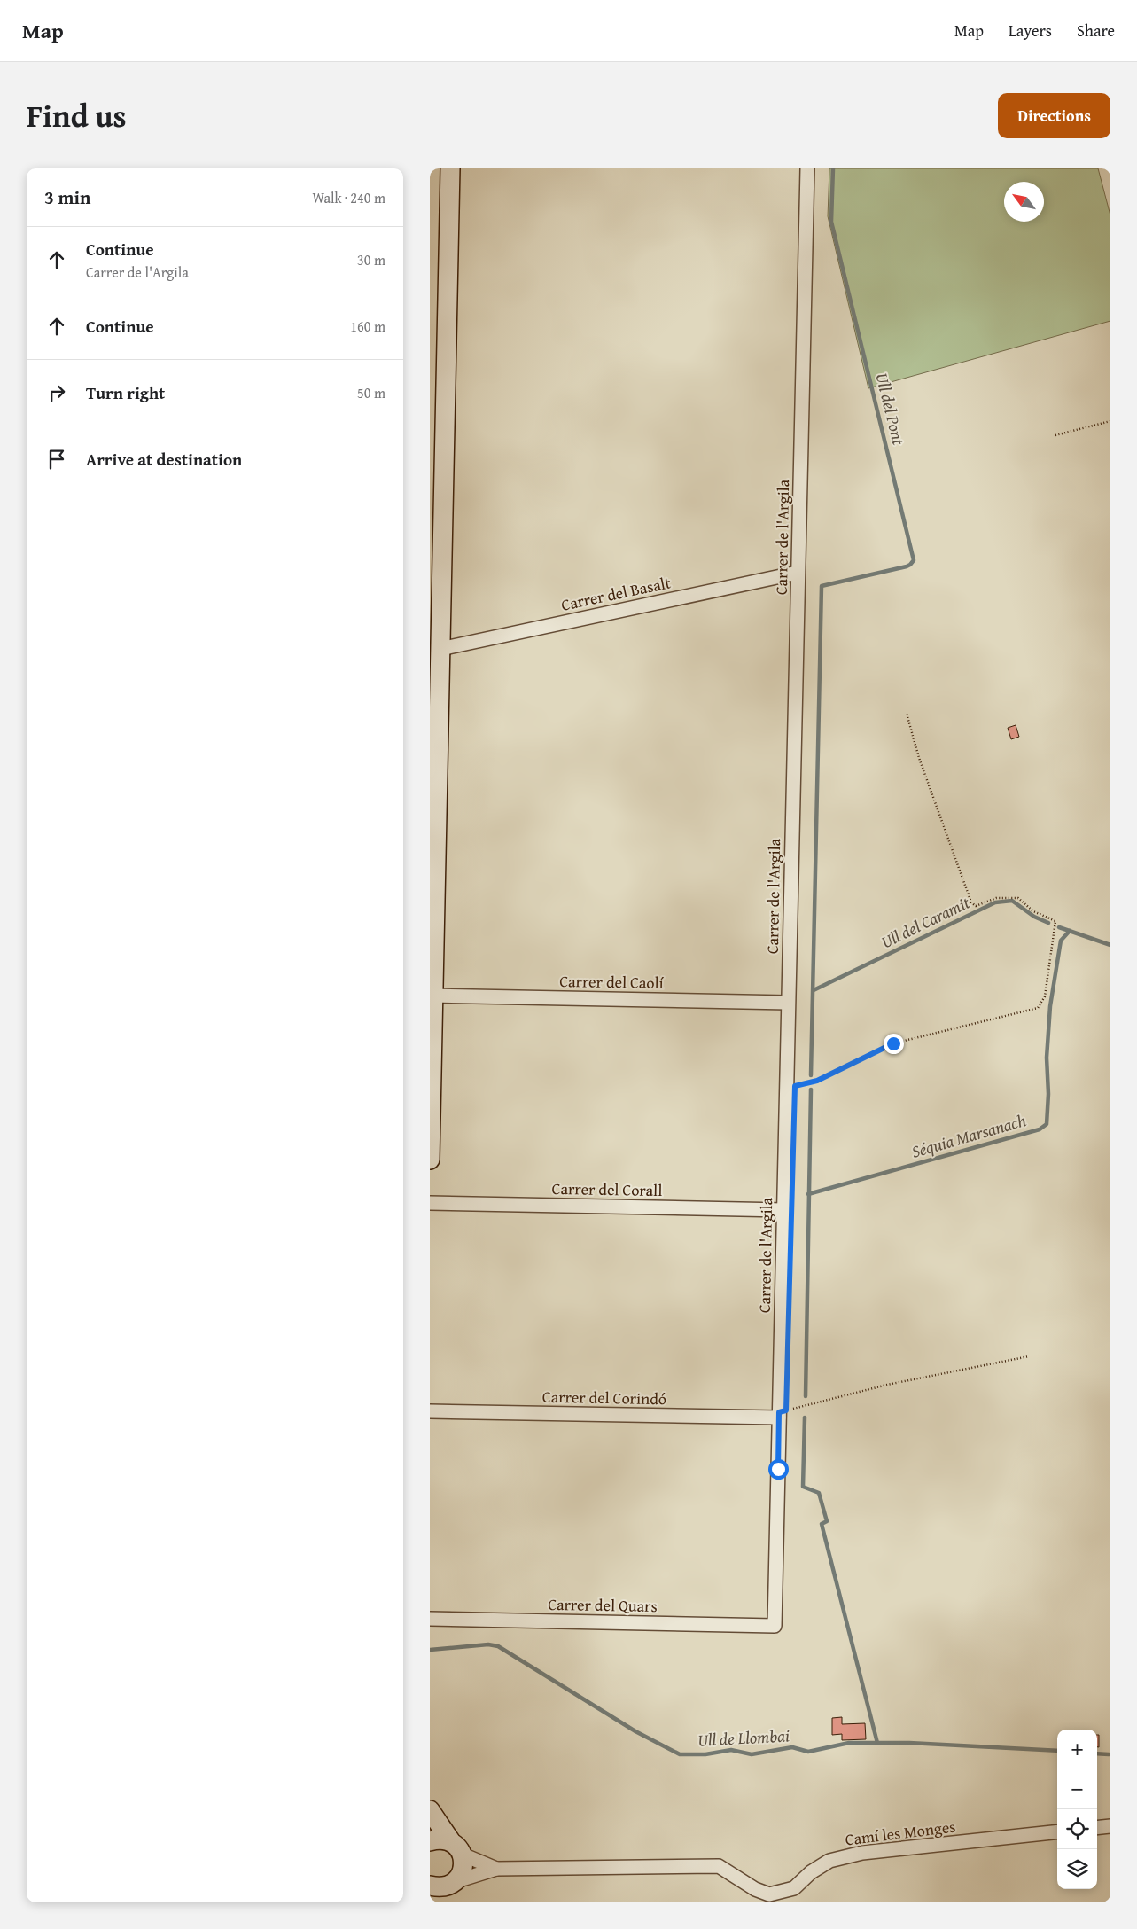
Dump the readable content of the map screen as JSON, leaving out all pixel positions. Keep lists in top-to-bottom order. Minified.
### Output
{"streets":{"street":["Carrer de l'Argila","Carrer del Basalt","Carrer del Caolí","Carrer del Corall","Carrer del Corindó","Carrer del Quars","Camí les Monges"]},"crossings":[["Carrer de l'Argila","Carrer del Basalt"],["Carrer de l'Argila","Carrer del Caolí"],["Carrer de l'Argila","Carrer del Corall"],["Carrer de l'Argila","Carrer del Corindó"],["Carrer de l'Argila","Carrer del Quars"]],"water":["Ull del Pont","Ull del Caramit","Séquia Marsanach","Ull de Llombai"],"north":"top left","page":{"header":"Map","nav":["Map","Layers","Share"],"title":"Find us","buttons":"Directions","heading":["3 min","Walk · 240 m"],"list":[["Continue","Carrer de l'Argila","30 m"],["Continue","160 m"],["Turn right","50 m"],"Arrive at destination"],"map_buttons":["+","−"]}}
